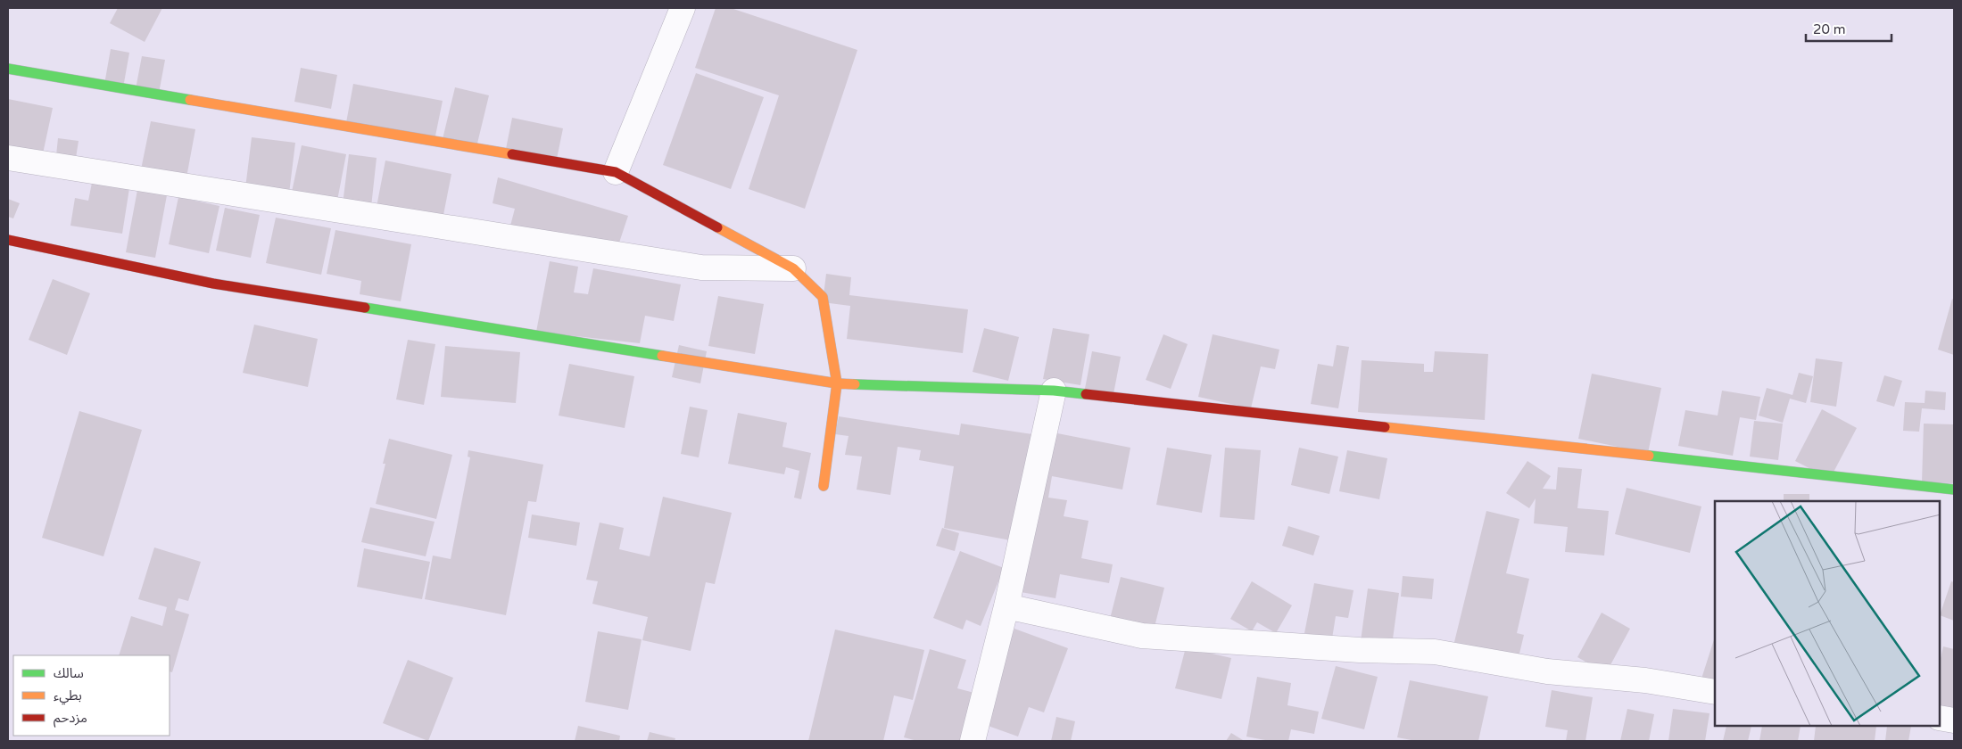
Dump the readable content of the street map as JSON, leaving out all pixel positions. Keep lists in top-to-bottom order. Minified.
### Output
{"legend":["سالك","بطيء","مزدحم"],"scale_bar":"20 m"}
